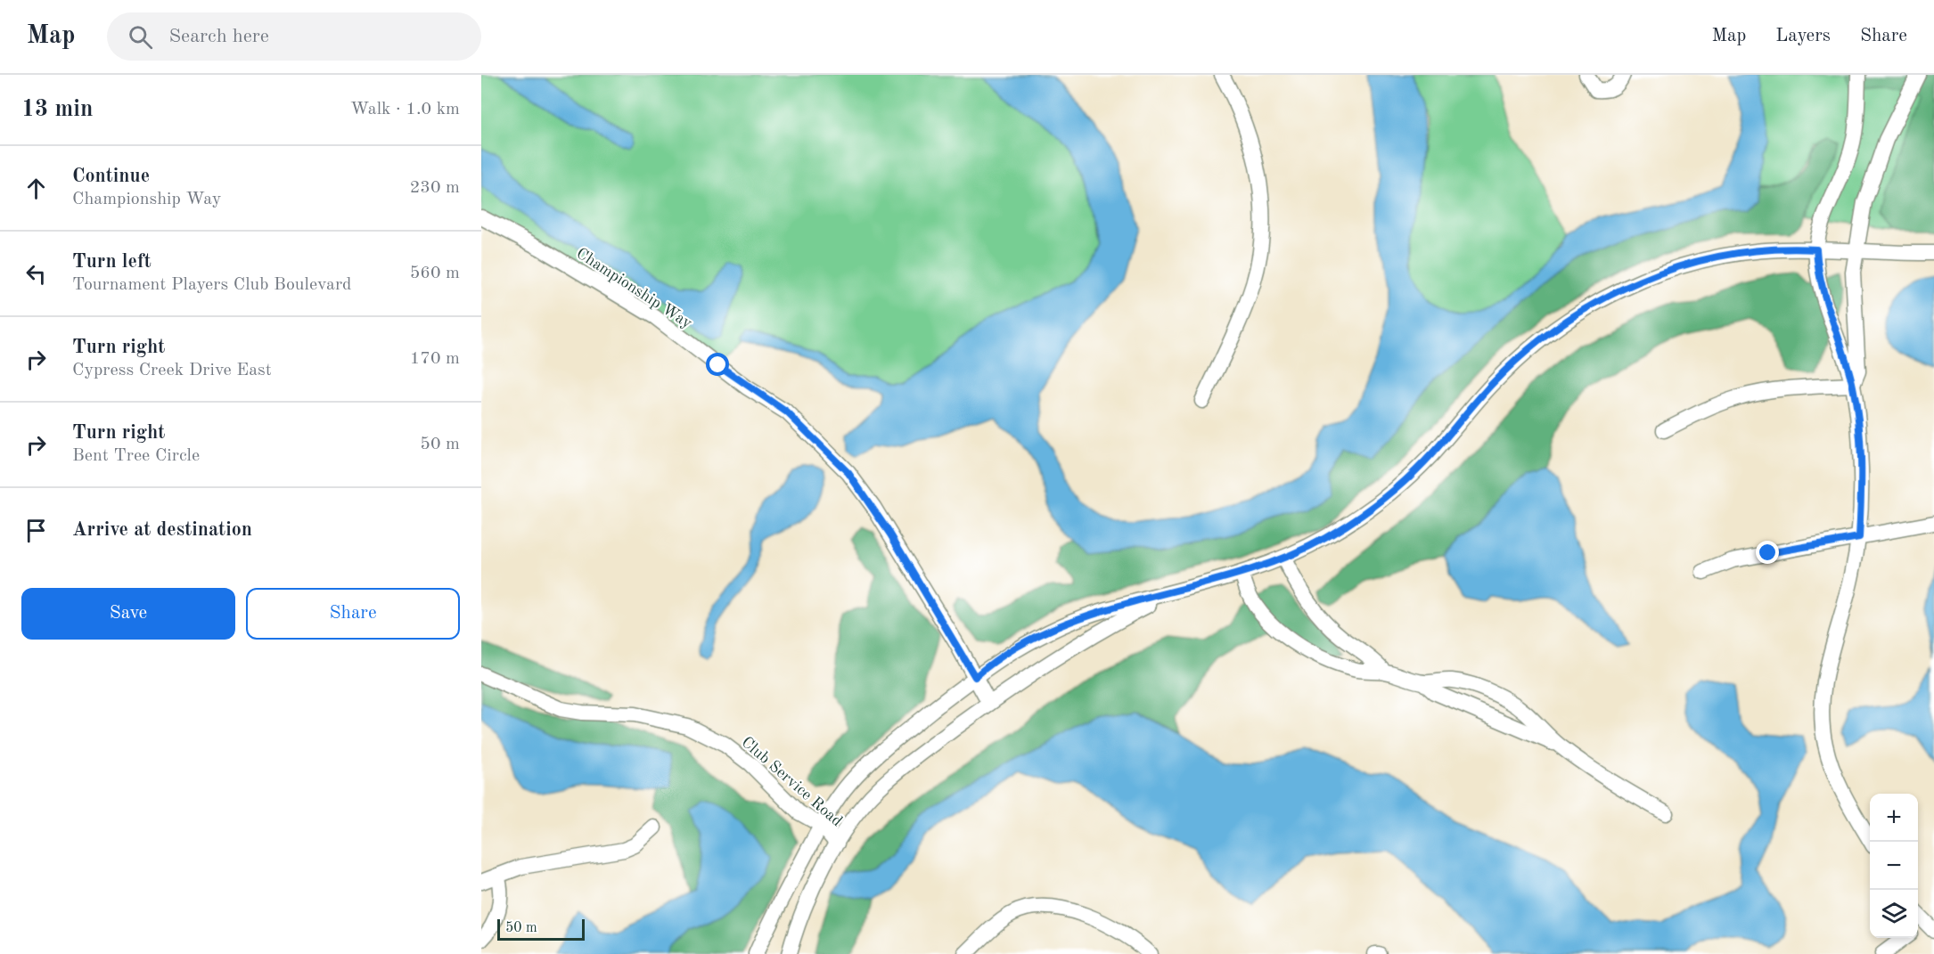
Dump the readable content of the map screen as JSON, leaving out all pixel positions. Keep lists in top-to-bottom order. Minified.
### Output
{"streets":{"street":["Championship Way","Club Service Road"]},"scale_bar":"50 m","page":{"header":"Map","search":"Search here","nav":["Map","Layers","Share"],"heading":["13 min","Walk · 1.0 km"],"list":[["Continue","Championship Way","230 m"],["Turn left","Tournament Players Club Boulevard","560 m"],["Turn right","Cypress Creek Drive East","170 m"],["Turn right","Bent Tree Circle","50 m"],"Arrive at destination"],"buttons":["Save","Share"],"map_buttons":["+","−"],"scale":"50 m"}}
